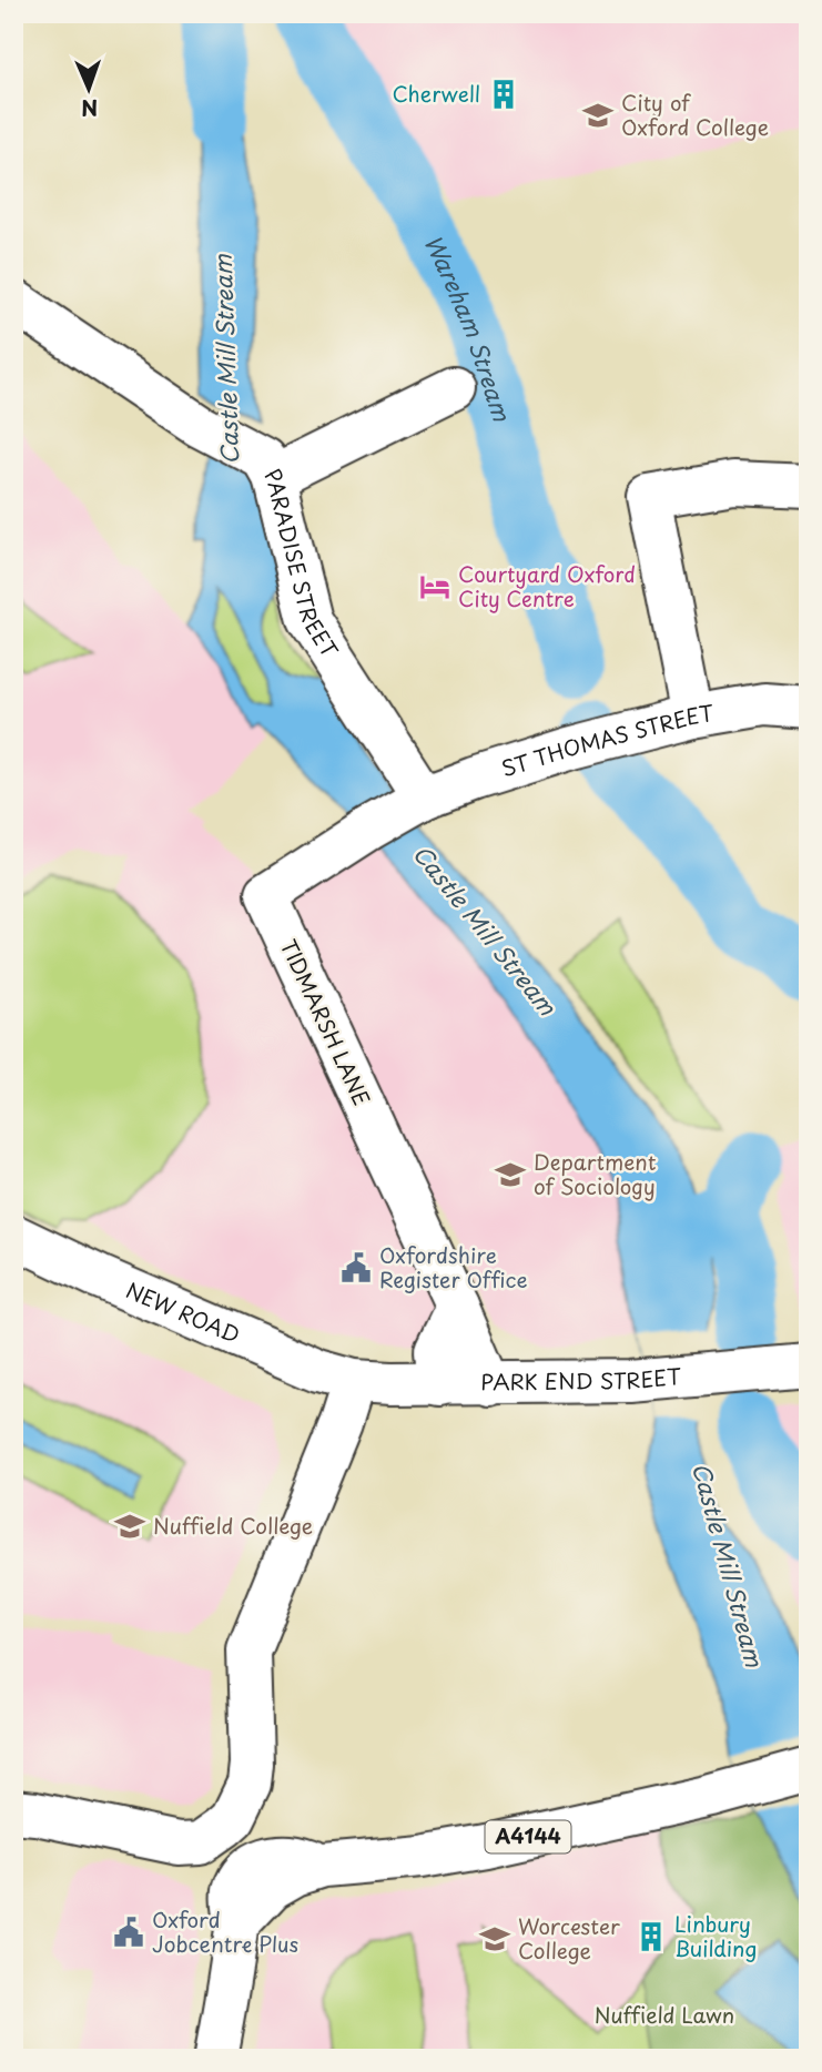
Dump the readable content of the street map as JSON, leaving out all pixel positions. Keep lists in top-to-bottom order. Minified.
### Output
{"streets":{"street":["PARADISE STREET","ST THOMAS STREET","TIDMARSH LANE","NEW ROAD","PARK END STREET","A4144"]},"crossings":[["PARADISE STREET","ST THOMAS STREET"],["PARADISE STREET","TIDMARSH LANE"],["ST THOMAS STREET","TIDMARSH LANE"],["TIDMARSH LANE","PARK END STREET"],["NEW ROAD","PARK END STREET"]],"water":["Wareham Stream","Castle Mill Stream"],"parks":["Nuffield Lawn"],"places":{"building":["Cherwell","Linbury Building"],"school or university":["City of Oxford College","Department of Sociology","Nuffield College","Worcester College"],"hotel":["Courtyard Oxford City Centre"],"public building":["Oxfordshire Register Office","Oxford Jobcentre Plus"]},"north":"bottom"}
